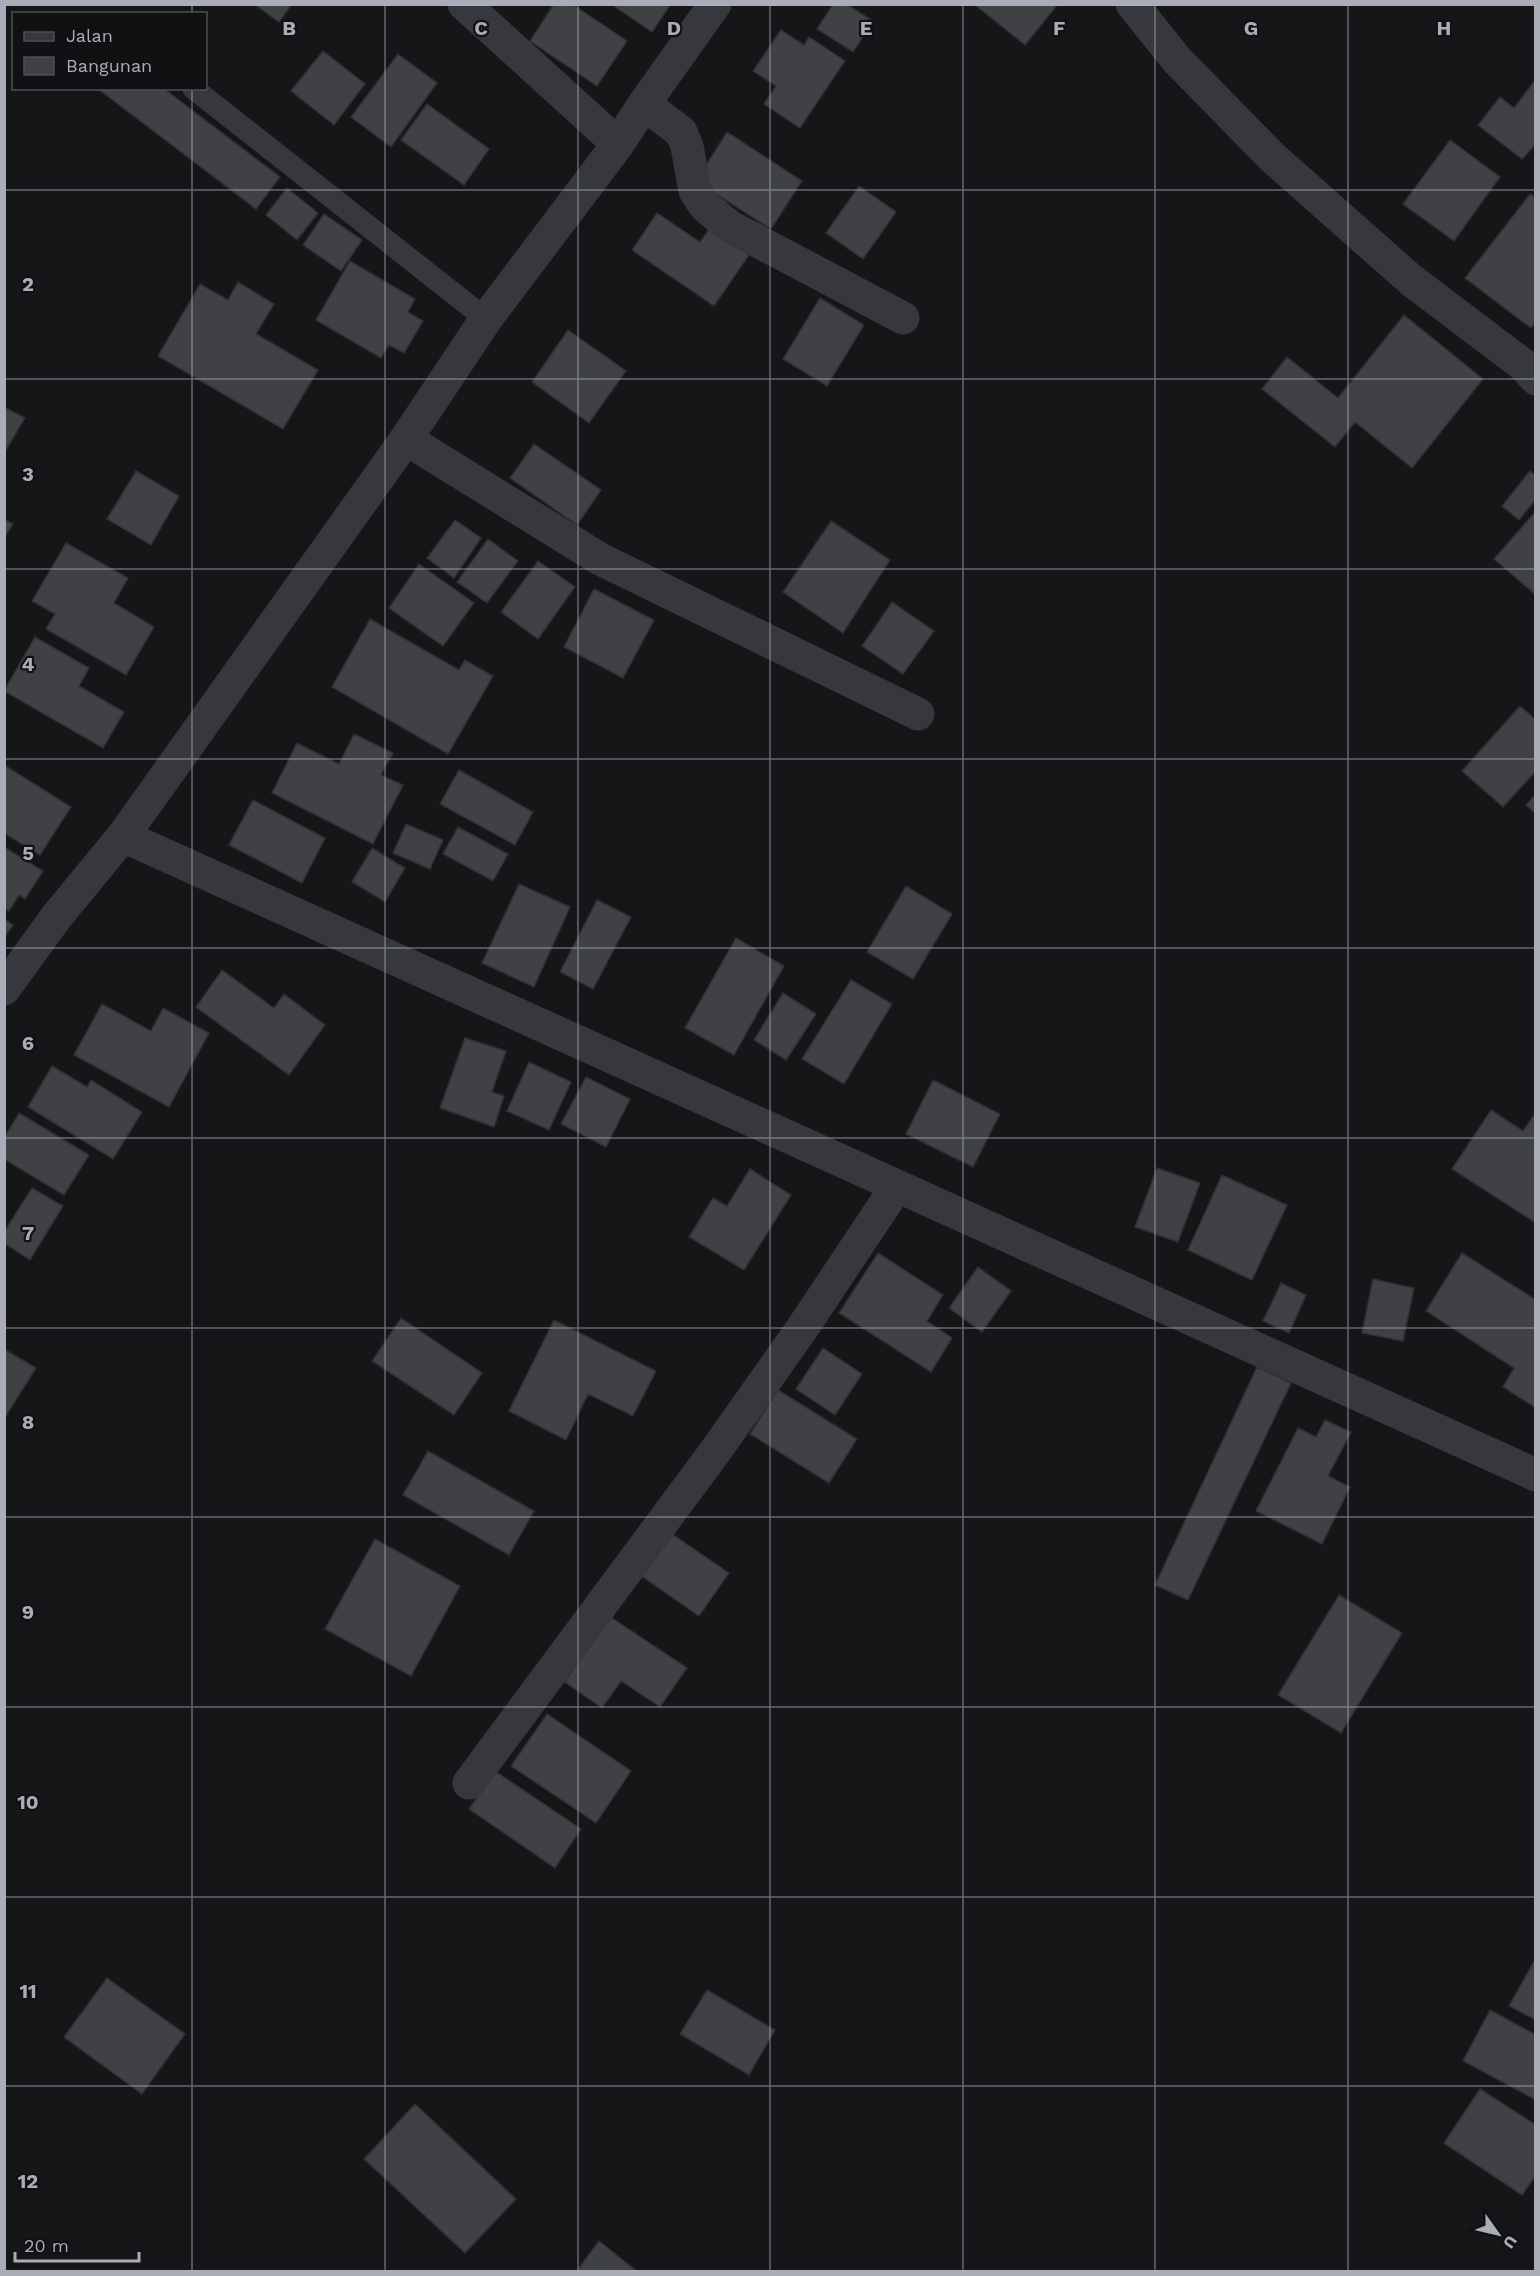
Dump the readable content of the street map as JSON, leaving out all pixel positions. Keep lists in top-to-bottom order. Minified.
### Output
{"legend":["Jalan","Bangunan"],"scale_bar":"20 m","north":"bottom right","grid":{"columns":["B","C","D","E","F","G","H"],"rows":["2","3","4","5","6","7","8","9","10","11","12"]}}
